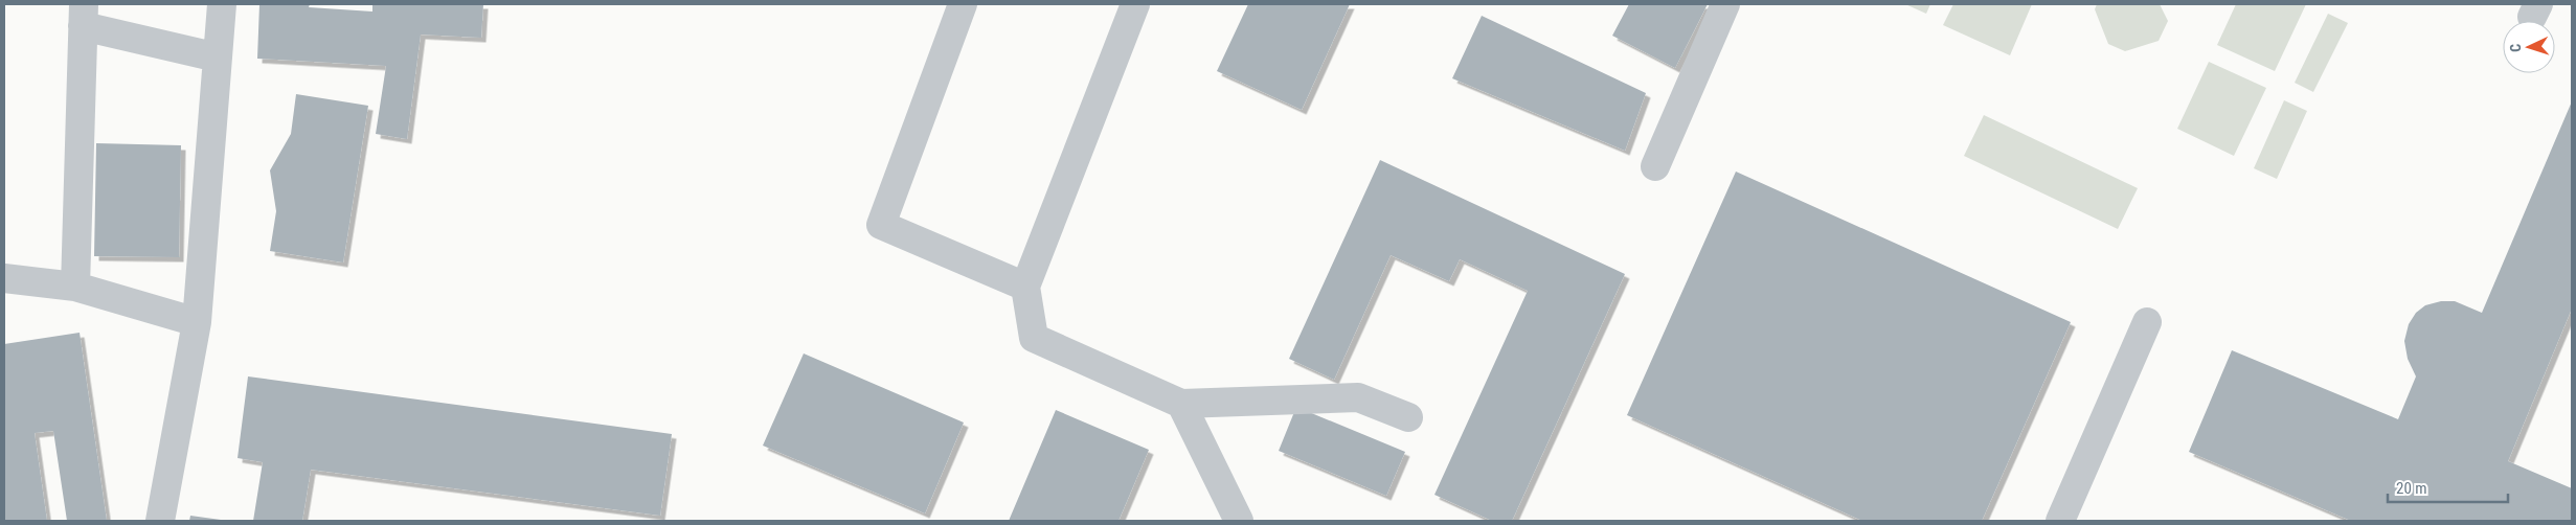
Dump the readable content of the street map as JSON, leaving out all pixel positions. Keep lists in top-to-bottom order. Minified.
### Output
{"scale_bar":"20 m","north":"left"}
